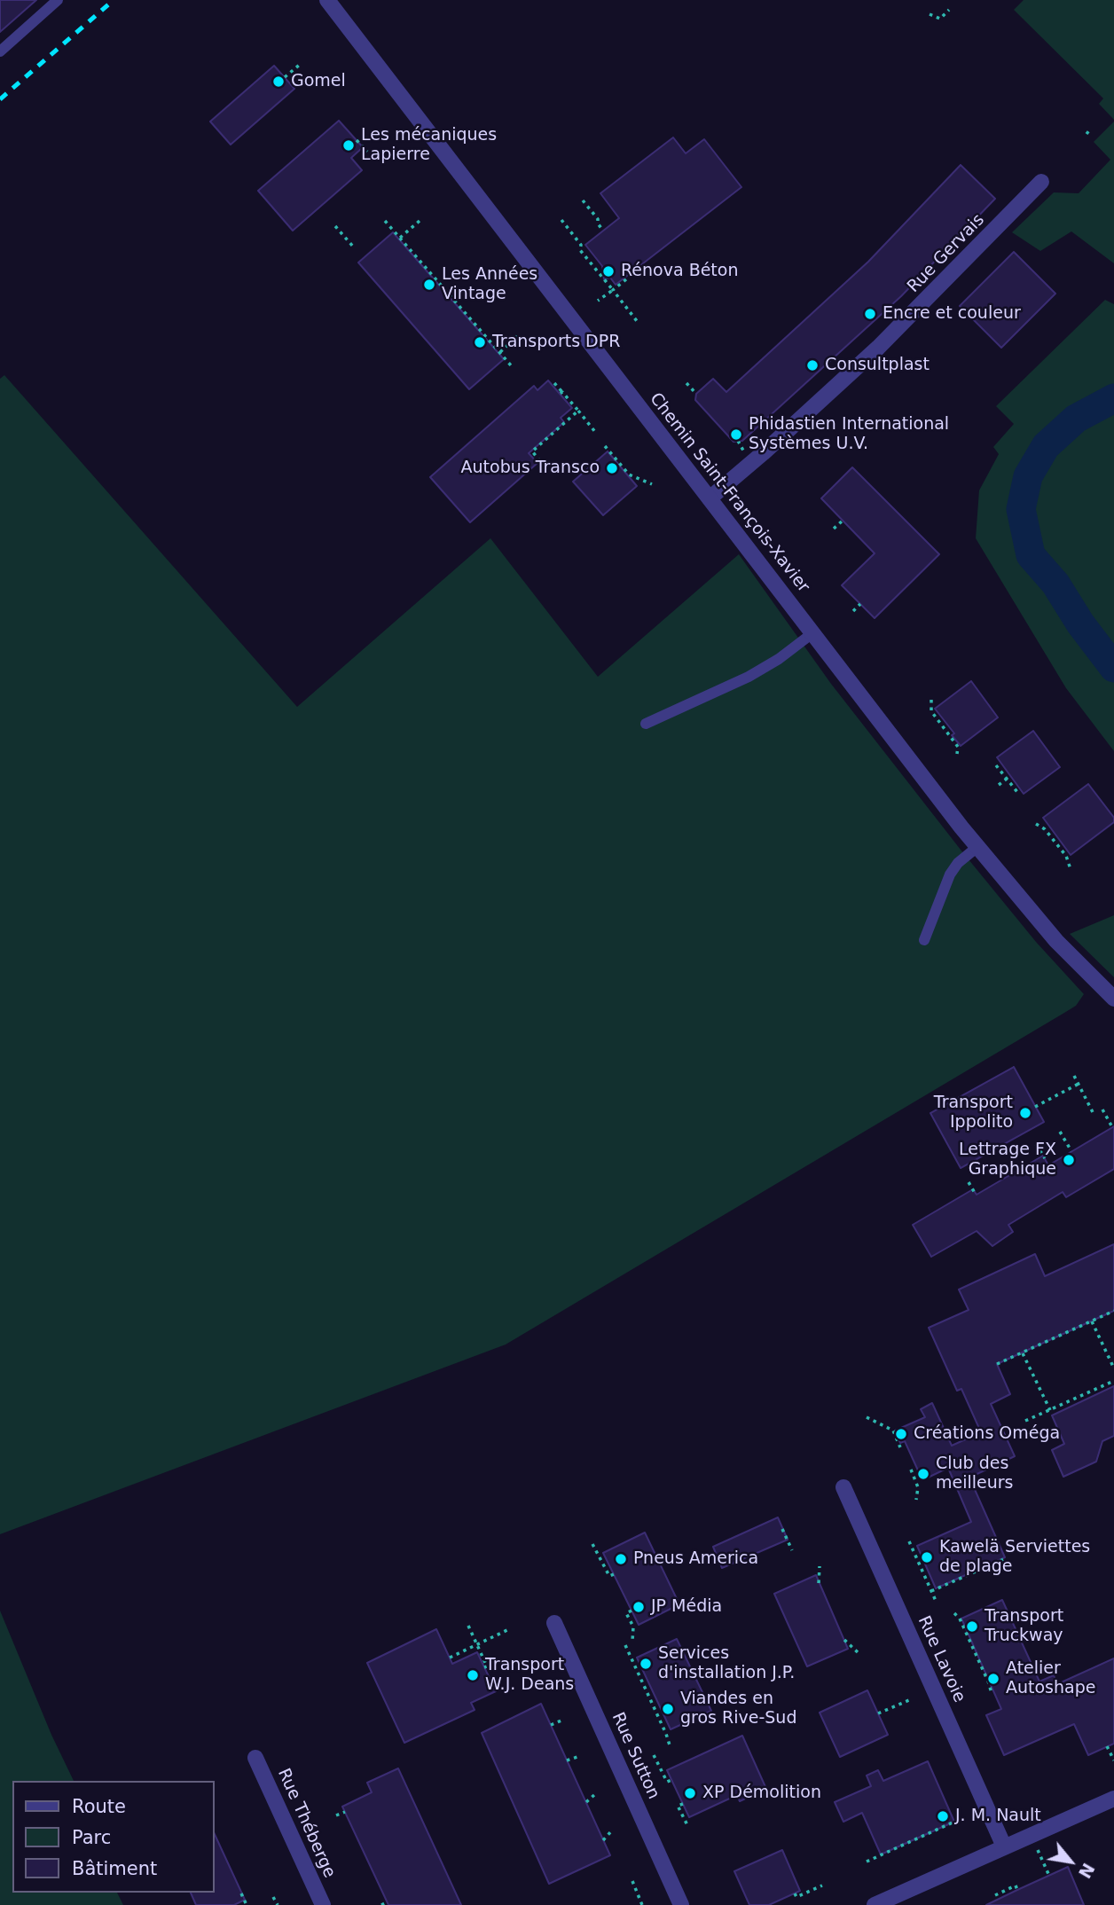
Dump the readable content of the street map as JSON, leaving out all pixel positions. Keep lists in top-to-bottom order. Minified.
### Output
{"streets":{"street":["Rue Gervais","Chemin Saint-François-Xavier","Rue Lavoie","Rue Sutton","Rue Théberge"]},"crossings":[["Rue Gervais","Chemin Saint-François-Xavier"]],"places":["Gomel","Les mécaniques Lapierre","Rénova Béton","Les Années Vintage","Encre et couleur","Transports DPR","Consultplast","Phidastien International Systèmes U.V.","Autobus Transco","Transport Ippolito","Lettrage FX Graphique","Créations Oméga","Club des meilleurs","Kawelä Serviettes de plage","Pneus America","JP Média","Transport Truckway","Services d'installation J.P.","Transport W.J. Deans","Atelier Autoshape","Viandes en gros Rive-Sud","XP Démolition","J. M. Nault"],"legend":["Route","Parc","Bâtiment"],"north":"bottom right"}
